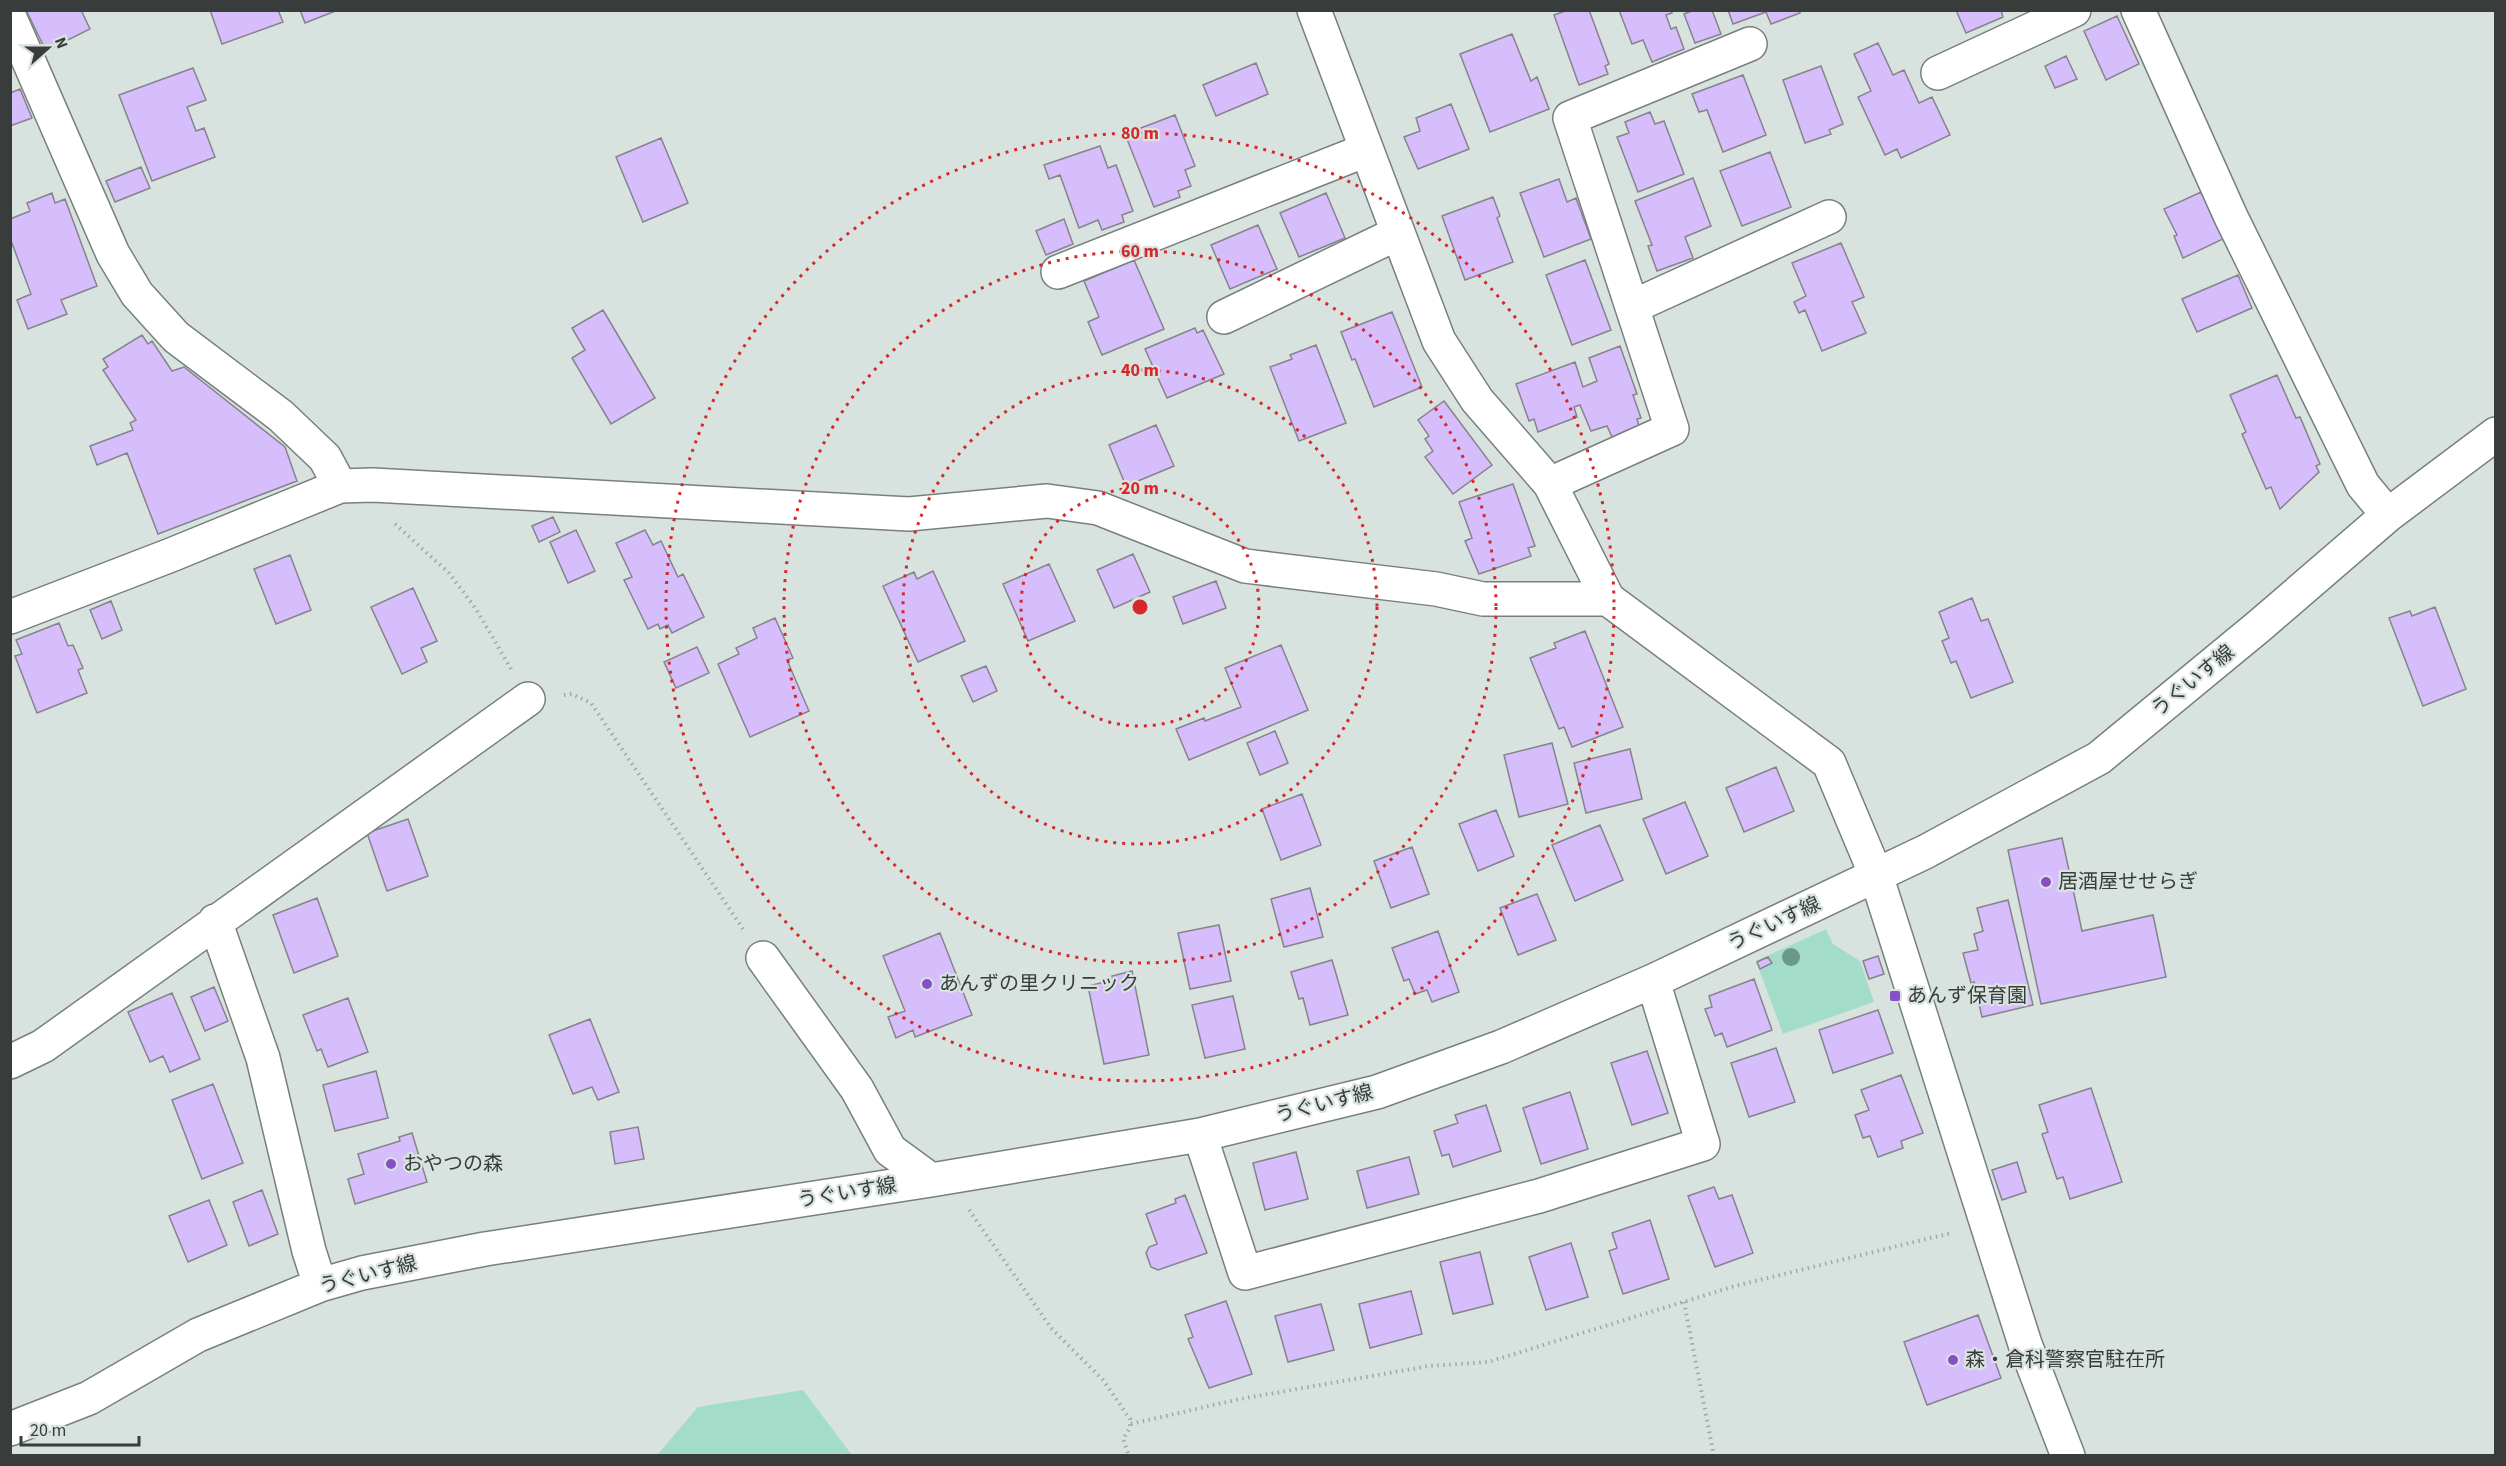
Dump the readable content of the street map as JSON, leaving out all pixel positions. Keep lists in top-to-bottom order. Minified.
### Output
{"streets":{"street":["うぐいす線"]},"places":{"other":["居酒屋せせらぎ","あんずの里クリニック","おやつの森","森・倉科警察官駐在所"],"transit":["あんず保育園"]},"scale_bar":"20 m","north":"right","rings":["80 m","60 m","40 m","20 m"]}
